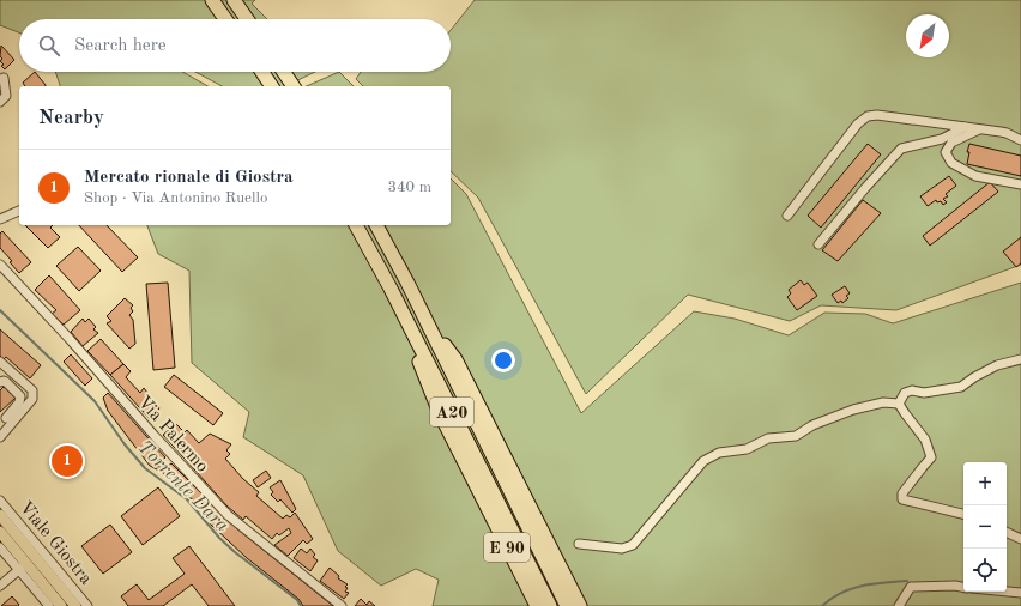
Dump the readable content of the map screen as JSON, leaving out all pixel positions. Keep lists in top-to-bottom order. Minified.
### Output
{"streets":{"highway":["A20","E 90"],"main road":["Viale Giostra"],"street":["Via Palermo"]},"crossings":[["A20","E 90"]],"water":["Torrente Dara"],"north":"bottom left","page":{"search":"Search here","heading":"Nearby","list":[{"mark":"1","name":"Mercato rionale di Giostra","note":"Shop · Via Antonino Ruello","value":"340 m"}],"pins":"1","map_buttons":["+","−"]}}
